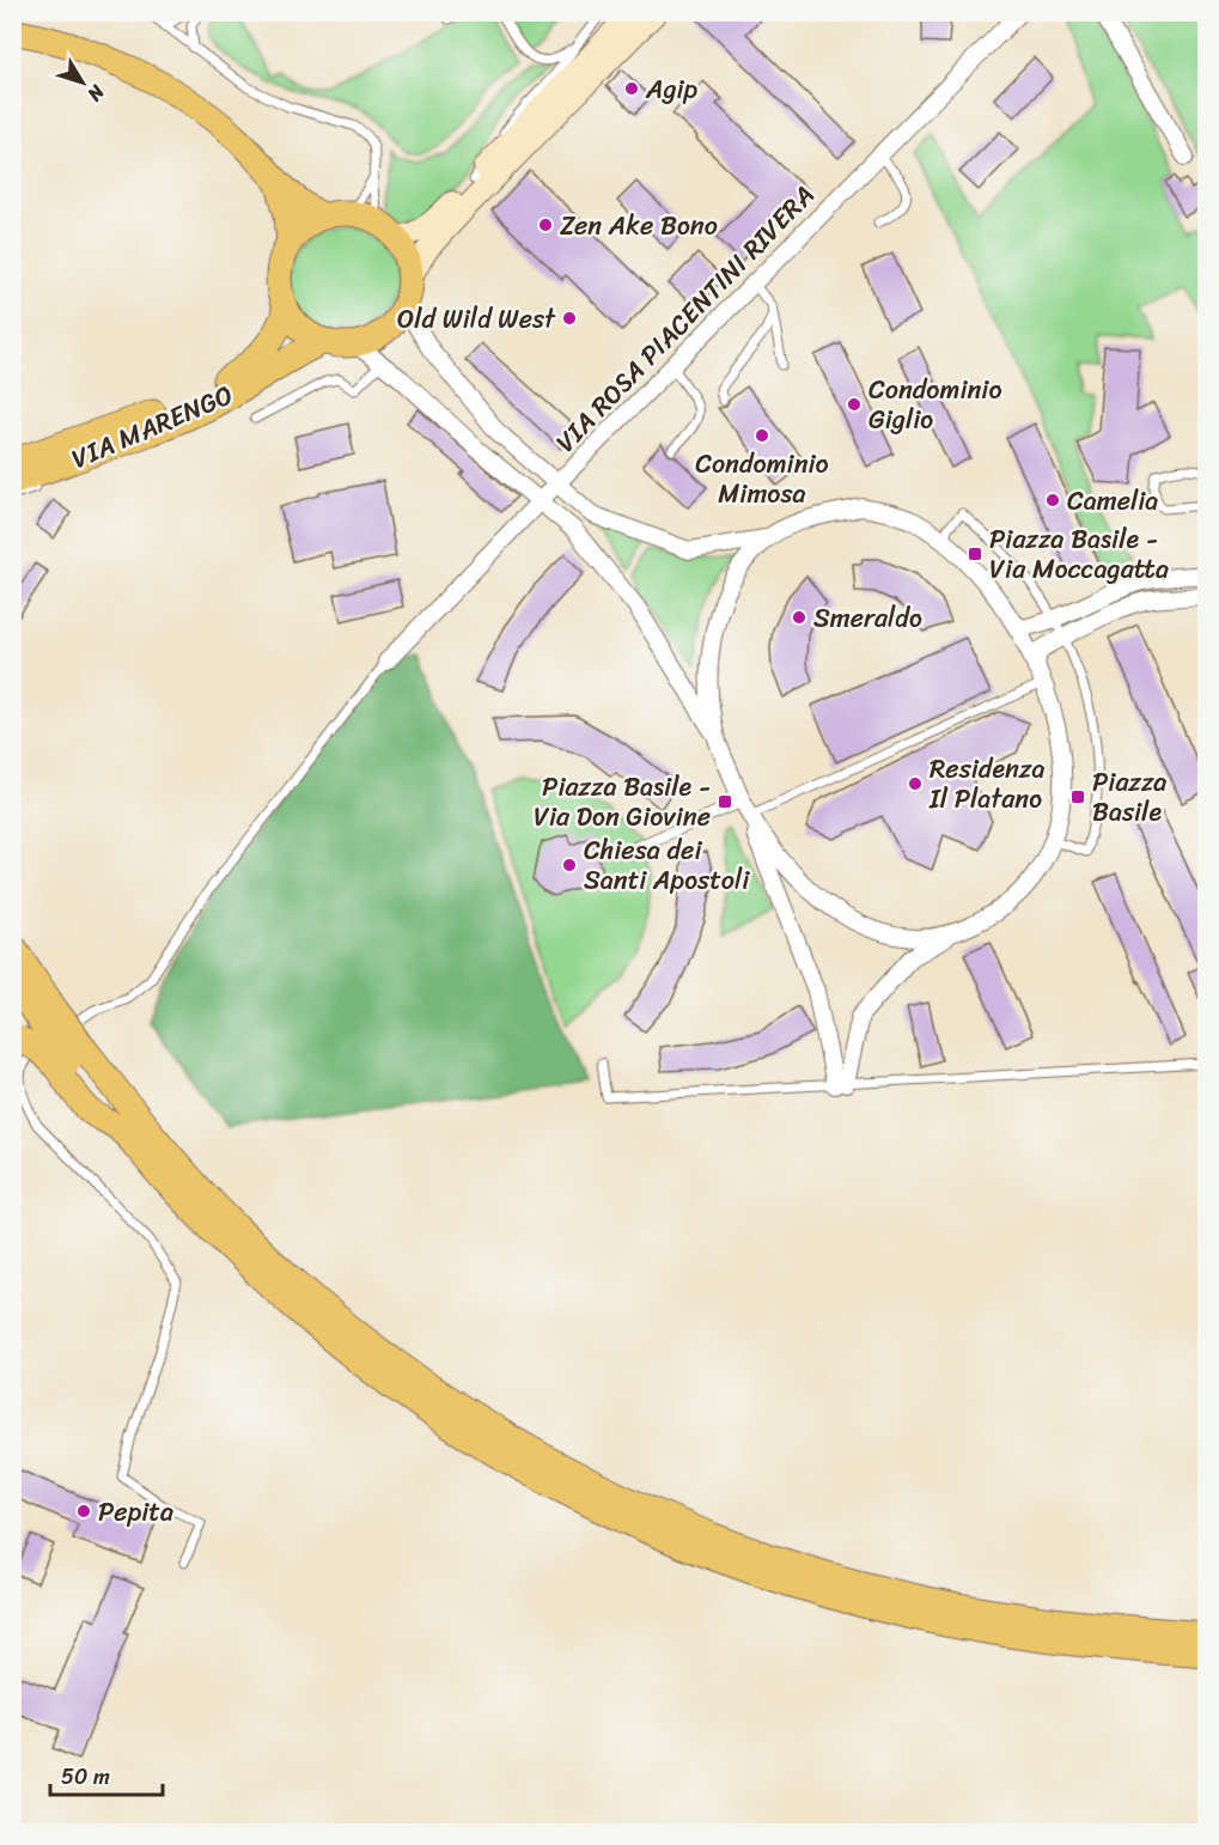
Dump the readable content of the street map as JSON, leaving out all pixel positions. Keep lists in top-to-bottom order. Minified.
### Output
{"streets":{"main road":["VIA MARENGO"],"street":["VIA ROSA PIACENTINI RIVERA"]},"places":{"other":["Agip","Zen Ake Bono","Old Wild West","Condominio Giglio","Condominio Mimosa","Camelia","Smeraldo","Residenza Il Platano","Chiesa dei Santi Apostoli","Pepita"],"transit":["Piazza Basile - Via Moccagatta","Piazza Basile","Piazza Basile - Via Don Giovine"]},"scale_bar":"50 m","north":"bottom right"}
